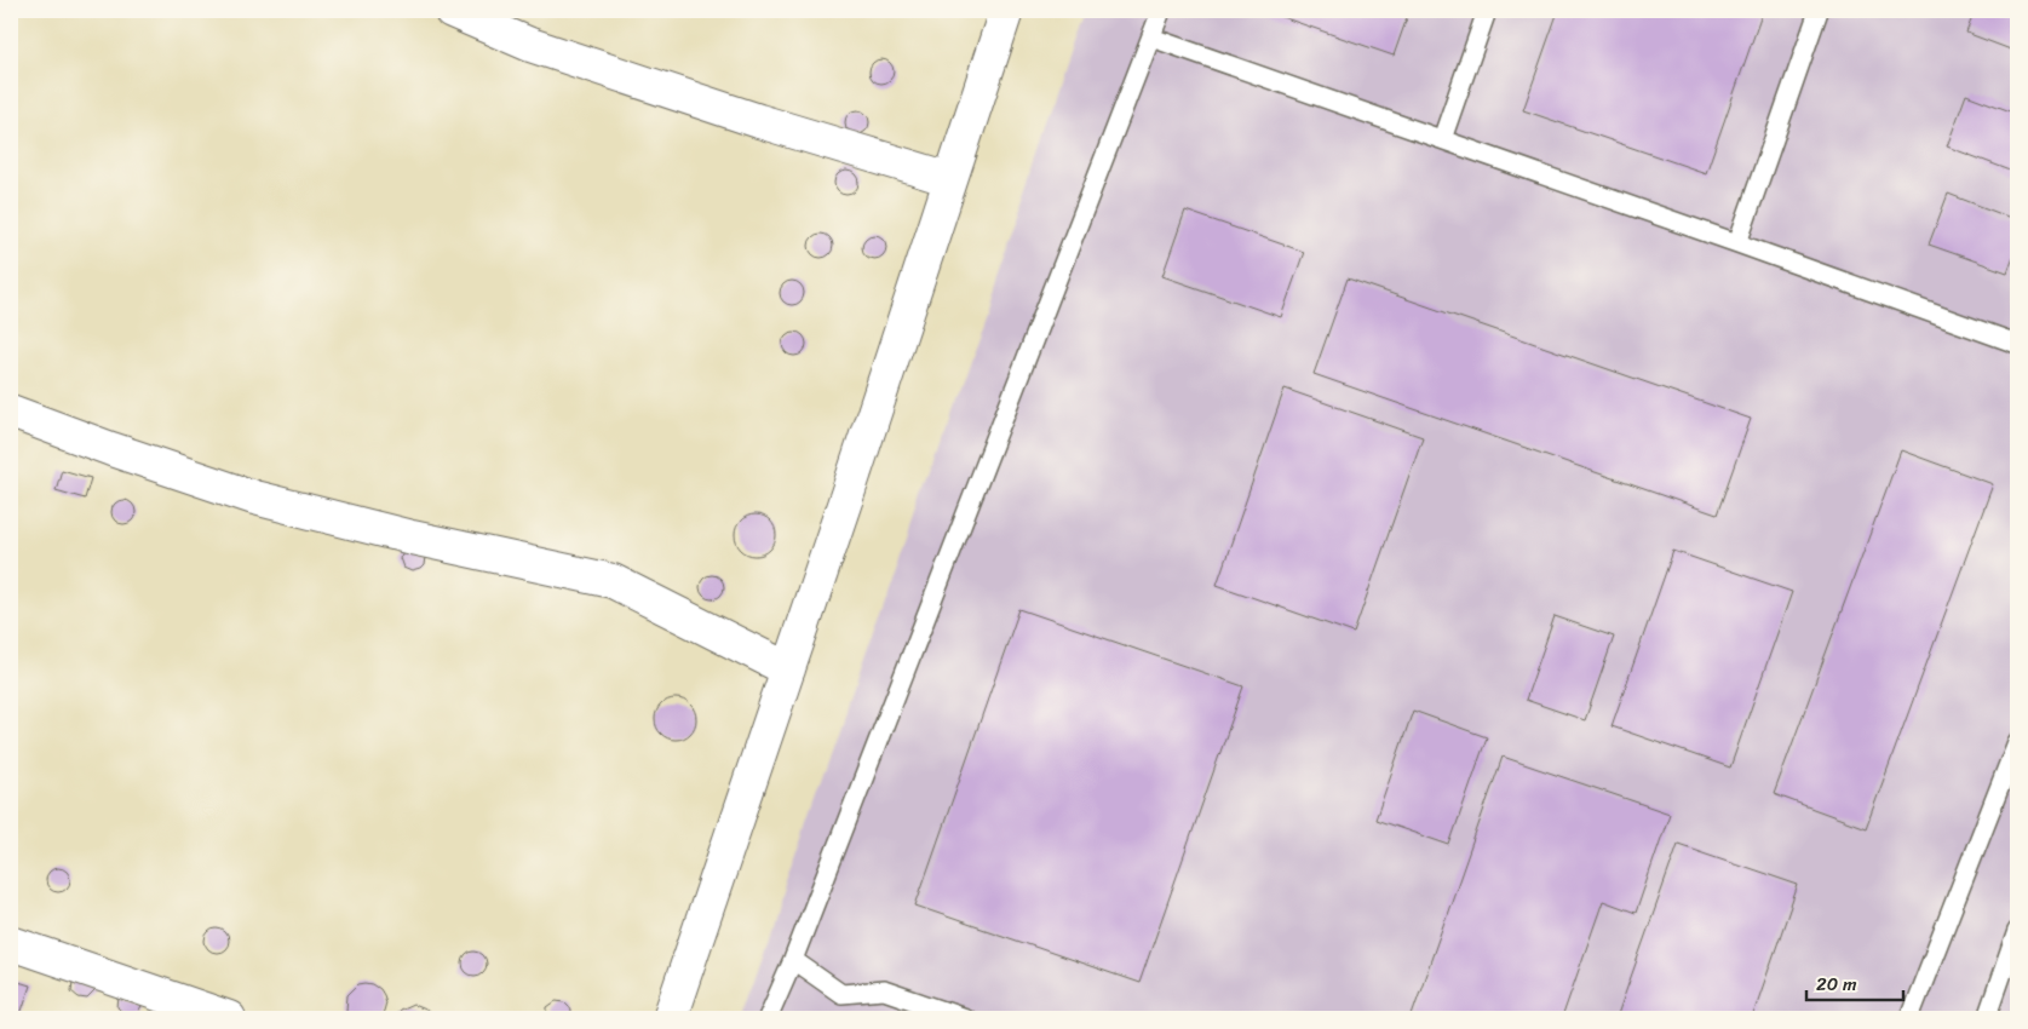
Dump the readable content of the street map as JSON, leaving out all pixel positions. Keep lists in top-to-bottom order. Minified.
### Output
{"scale_bar":"20 m"}
